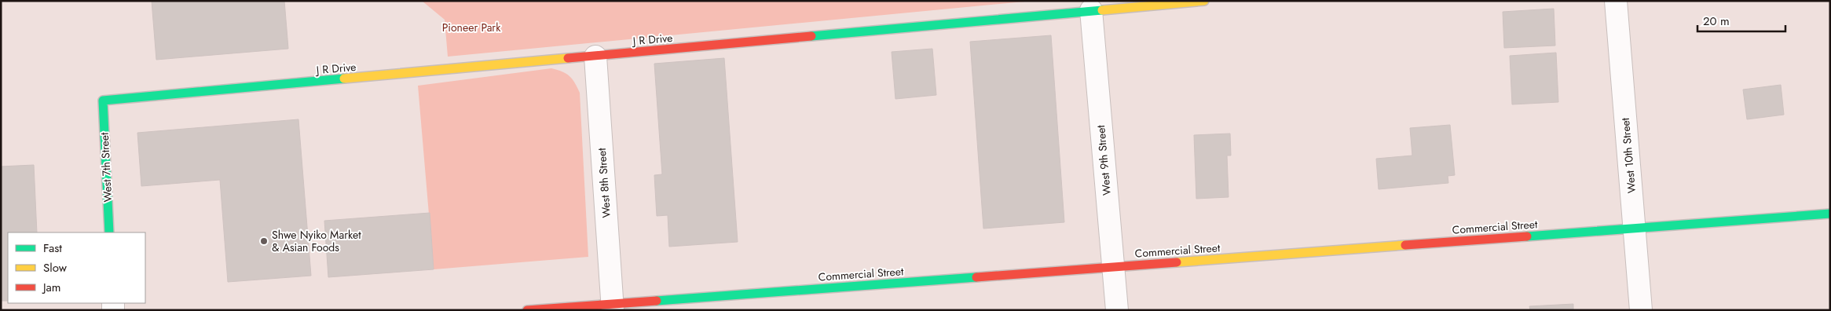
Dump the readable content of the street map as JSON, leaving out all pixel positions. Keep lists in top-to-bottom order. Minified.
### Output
{"streets":{"street":["J R Drive","West 10th Street","West 9th Street","West 7th Street","West 8th Street","Commercial Street"]},"crossings":[["J R Drive","West 9th Street"],["J R Drive","West 7th Street"],["J R Drive","West 8th Street"],["West 10th Street","Commercial Street"],["West 9th Street","Commercial Street"],["West 8th Street","Commercial Street"]],"parks":["Pioneer Park"],"places":["Shwe Nyiko Market & Asian Foods"],"legend":["Fast","Slow","Jam"],"scale_bar":"20 m"}
